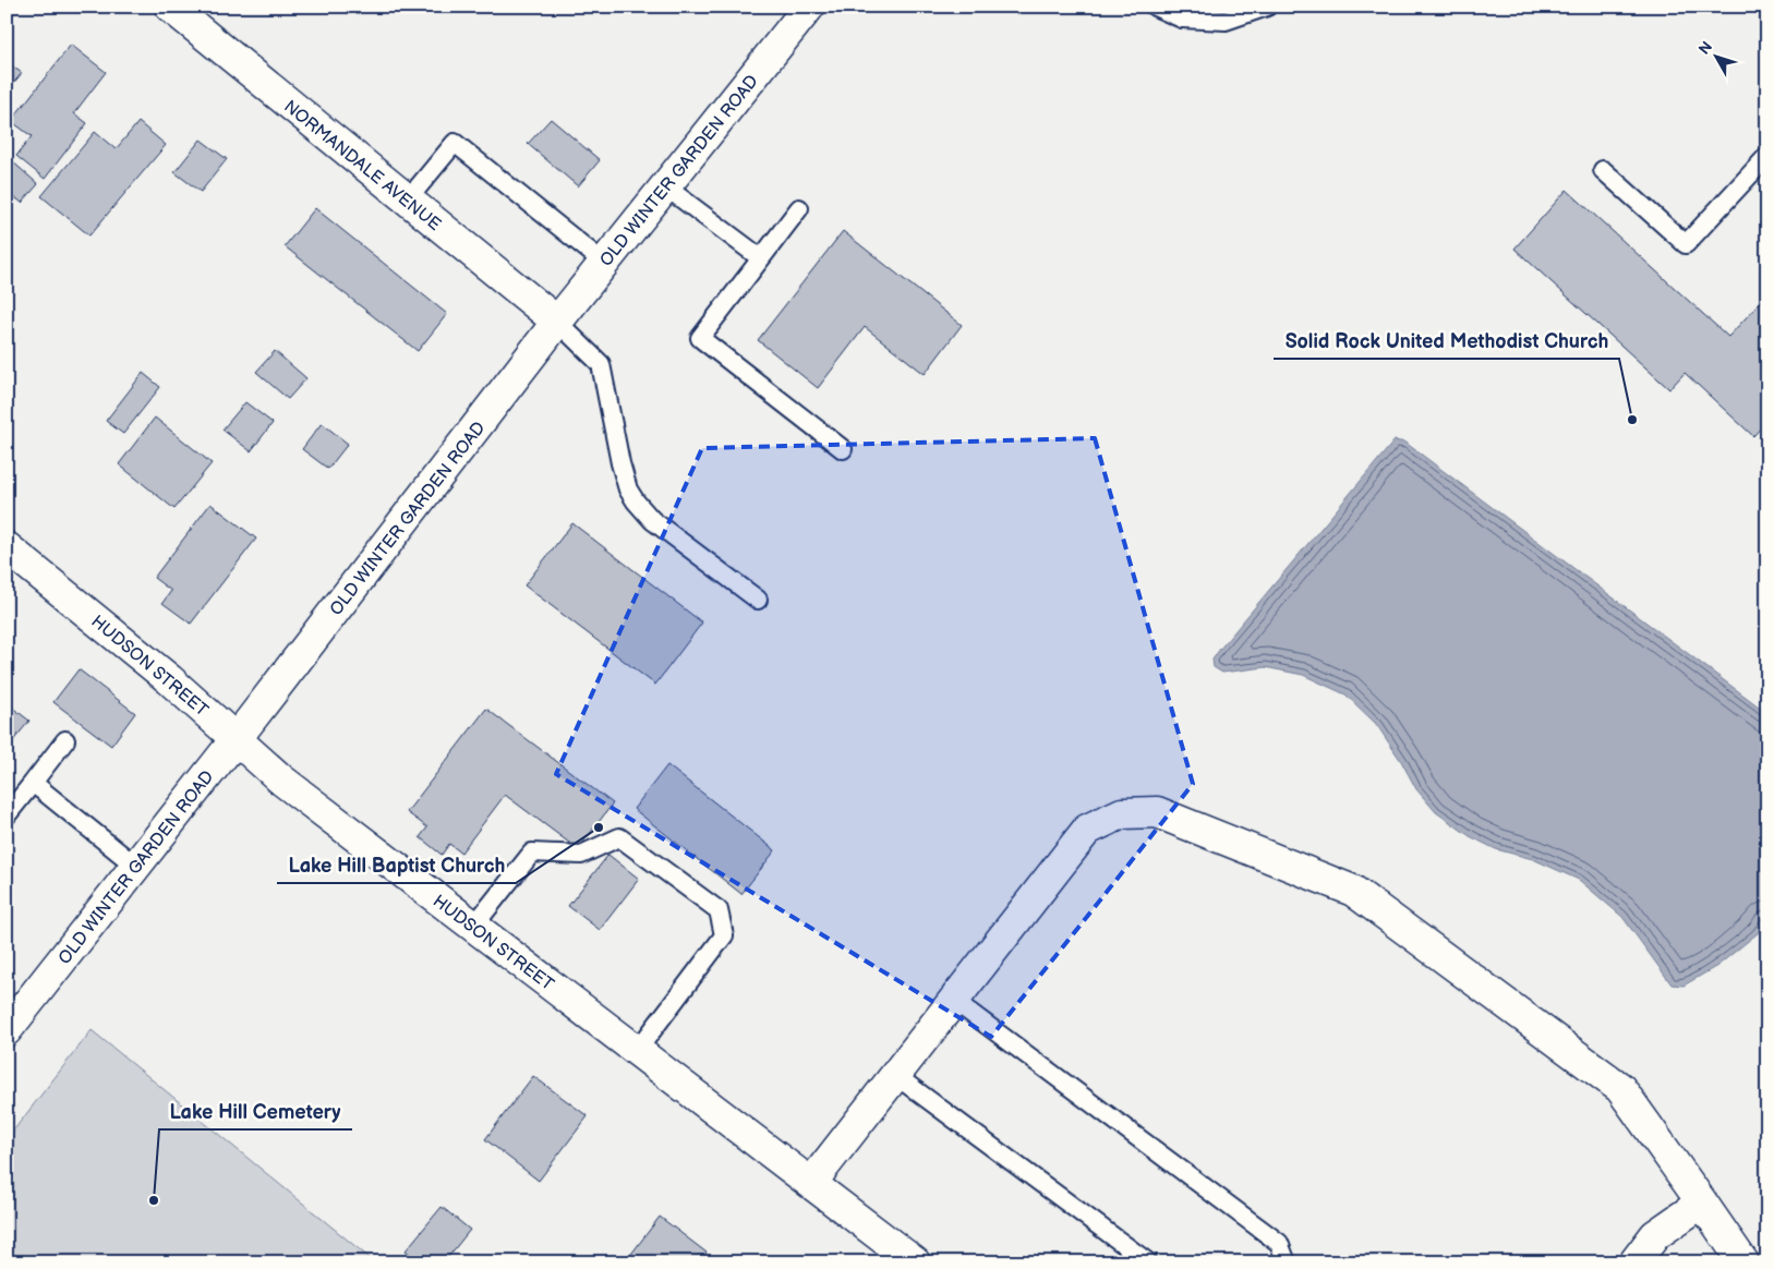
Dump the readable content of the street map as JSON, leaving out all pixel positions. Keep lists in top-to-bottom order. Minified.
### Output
{"streets":{"street":["NORMANDALE AVENUE","OLD WINTER GARDEN ROAD","HUDSON STREET"]},"crossings":[["NORMANDALE AVENUE","OLD WINTER GARDEN ROAD"],["OLD WINTER GARDEN ROAD","HUDSON STREET"]],"places":["Solid Rock United Methodist Church","Lake Hill Baptist Church","Lake Hill Cemetery"],"north":"top left"}
